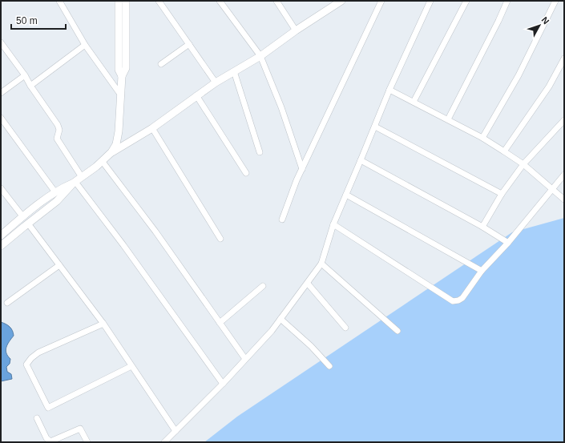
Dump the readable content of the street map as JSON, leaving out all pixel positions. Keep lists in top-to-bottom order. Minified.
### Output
{"scale_bar":"50 m","north":"top right"}
